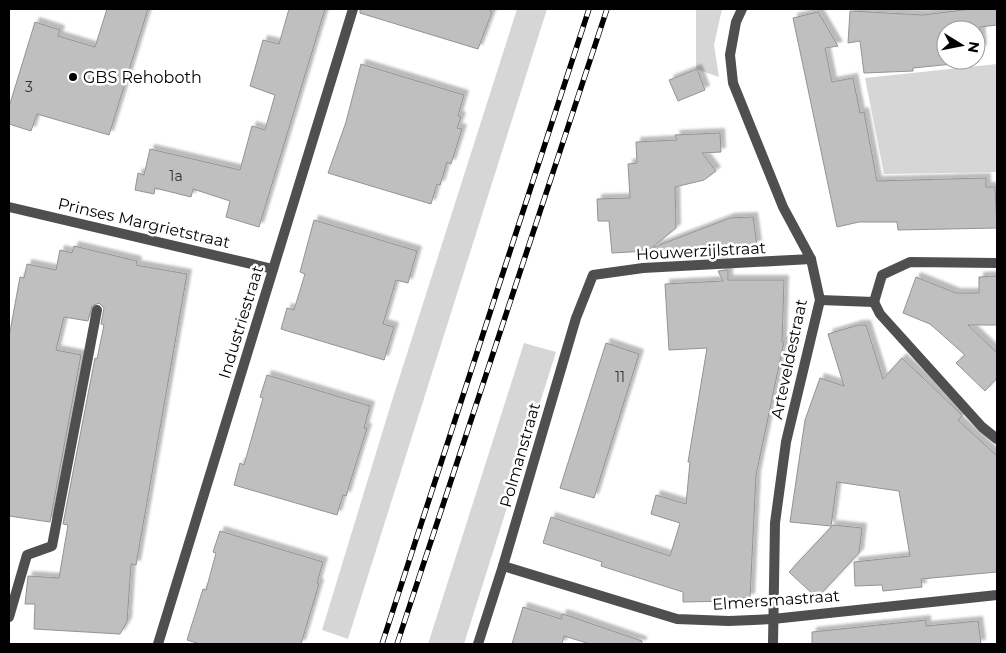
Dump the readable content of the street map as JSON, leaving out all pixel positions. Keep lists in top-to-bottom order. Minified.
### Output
{"streets":{"street":["Prinses Margrietstraat","Houwerzijlstraat","Industriestraat","Arteveldestraat","Polmanstraat","Elmersmastraat"]},"crossings":[["Prinses Margrietstraat","Industriestraat"],["Houwerzijlstraat","Arteveldestraat"],["Houwerzijlstraat","Polmanstraat"],["Arteveldestraat","Elmersmastraat"],["Polmanstraat","Elmersmastraat"]],"places":["GBS Rehoboth"],"house_numbers":["3","1a","11"],"north":"right"}
